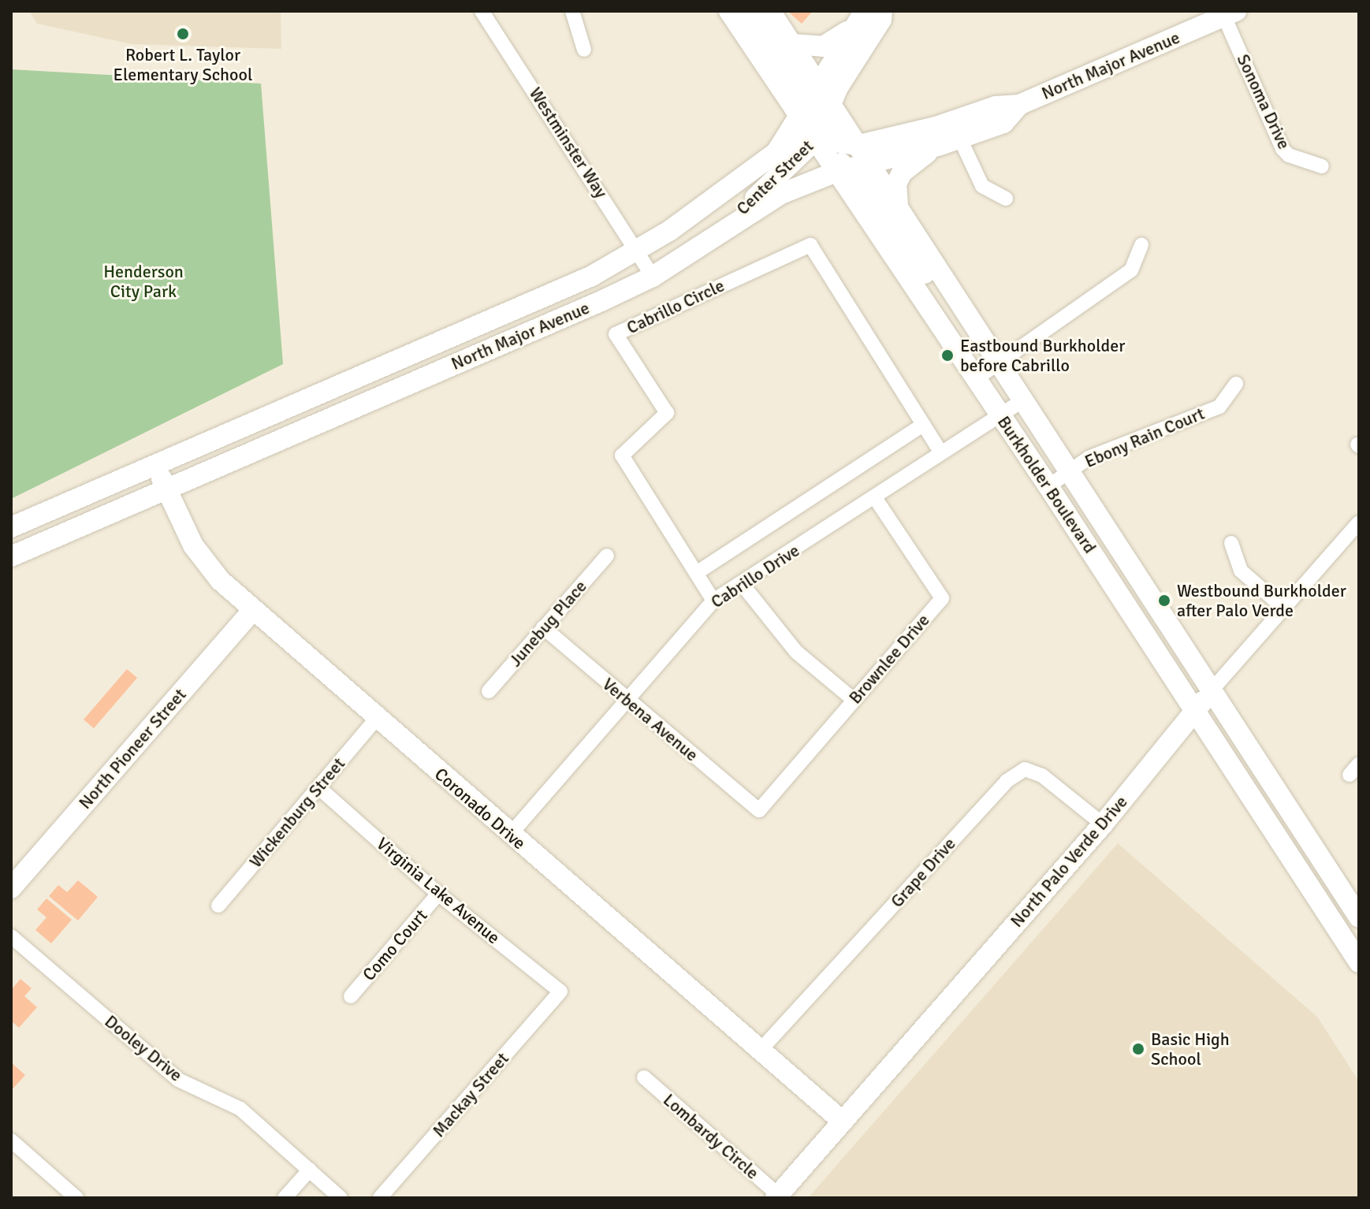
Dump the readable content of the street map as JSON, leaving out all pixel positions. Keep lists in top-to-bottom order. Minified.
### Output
{"streets":{"street":["North Major Avenue","Sonoma Drive","Westminster Way","Center Street","Cabrillo Circle","Ebony Rain Court","Burkholder Boulevard","Cabrillo Drive","Junebug Place","Brownlee Drive","Verbena Avenue","North Pioneer Street","Coronado Drive","Wickenburg Street","North Palo Verde Drive","Grape Drive","Virginia Lake Avenue","Como Court","Dooley Drive","Mackay Street","Lombardy Circle"]},"crossings":[["North Major Avenue","Sonoma Drive"],["North Major Avenue","Westminster Way"],["North Major Avenue","Center Street"],["North Major Avenue","Burkholder Boulevard"],["North Major Avenue","Coronado Drive"],["Center Street","Burkholder Boulevard"],["Cabrillo Circle","Cabrillo Drive"],["Ebony Rain Court","Burkholder Boulevard"],["Burkholder Boulevard","Cabrillo Drive"],["Burkholder Boulevard","North Palo Verde Drive"],["Cabrillo Drive","Brownlee Drive"],["Cabrillo Drive","Verbena Avenue"],["Cabrillo Drive","Coronado Drive"],["Junebug Place","Verbena Avenue"],["Brownlee Drive","Verbena Avenue"],["North Pioneer Street","Coronado Drive"],["Coronado Drive","Wickenburg Street"],["Coronado Drive","North Palo Verde Drive"],["Coronado Drive","Grape Drive"],["Wickenburg Street","Virginia Lake Avenue"],["North Palo Verde Drive","Grape Drive"],["North Palo Verde Drive","Lombardy Circle"],["Virginia Lake Avenue","Como Court"],["Virginia Lake Avenue","Mackay Street"]],"parks":["Henderson City Park"],"places":["Robert L. Taylor Elementary School","Eastbound Burkholder before Cabrillo","Westbound Burkholder after Palo Verde","Basic High School"]}
